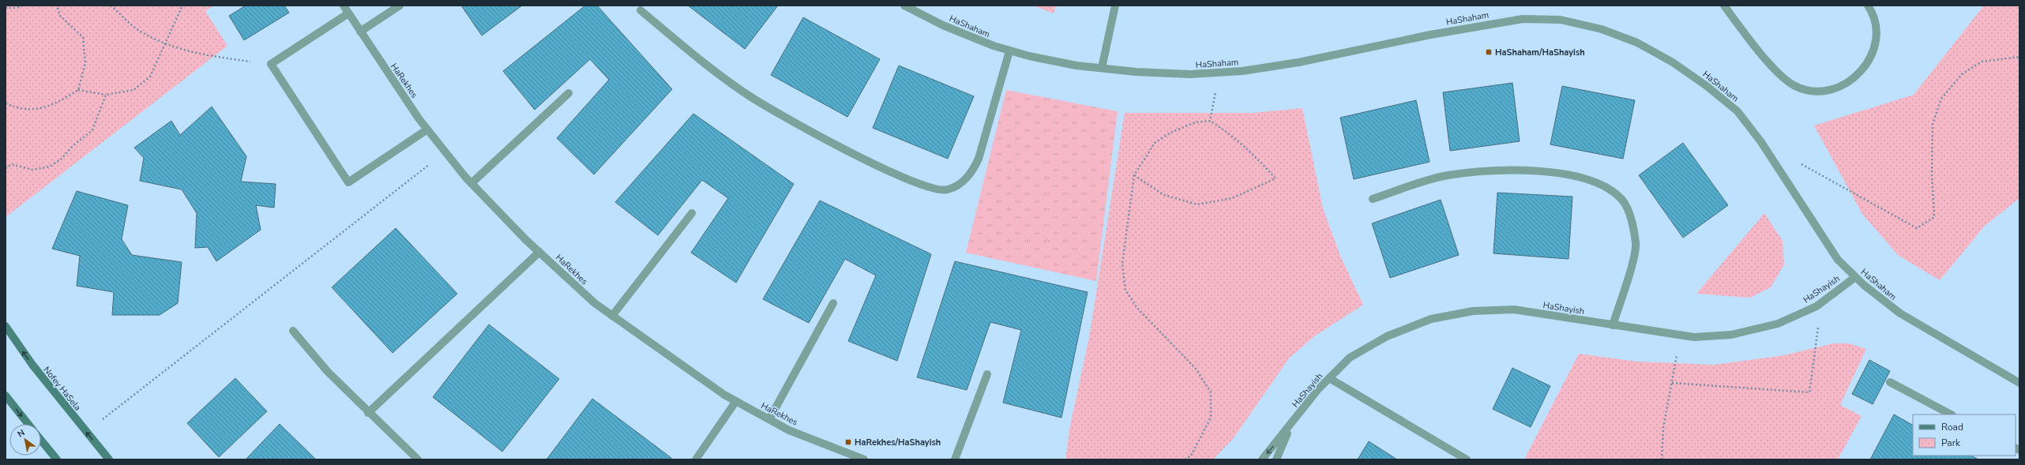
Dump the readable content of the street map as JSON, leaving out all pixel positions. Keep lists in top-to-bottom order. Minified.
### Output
{"streets":{"street":["HaShaham","HaRekhes","HaShayish","Nofey HaSela"]},"crossings":[["HaShaham","HaShayish"]],"places":{"transit":["HaShaham/HaShayish","HaRekhes/HaShayish"]},"legend":["Road","Park"],"north":"top left"}
